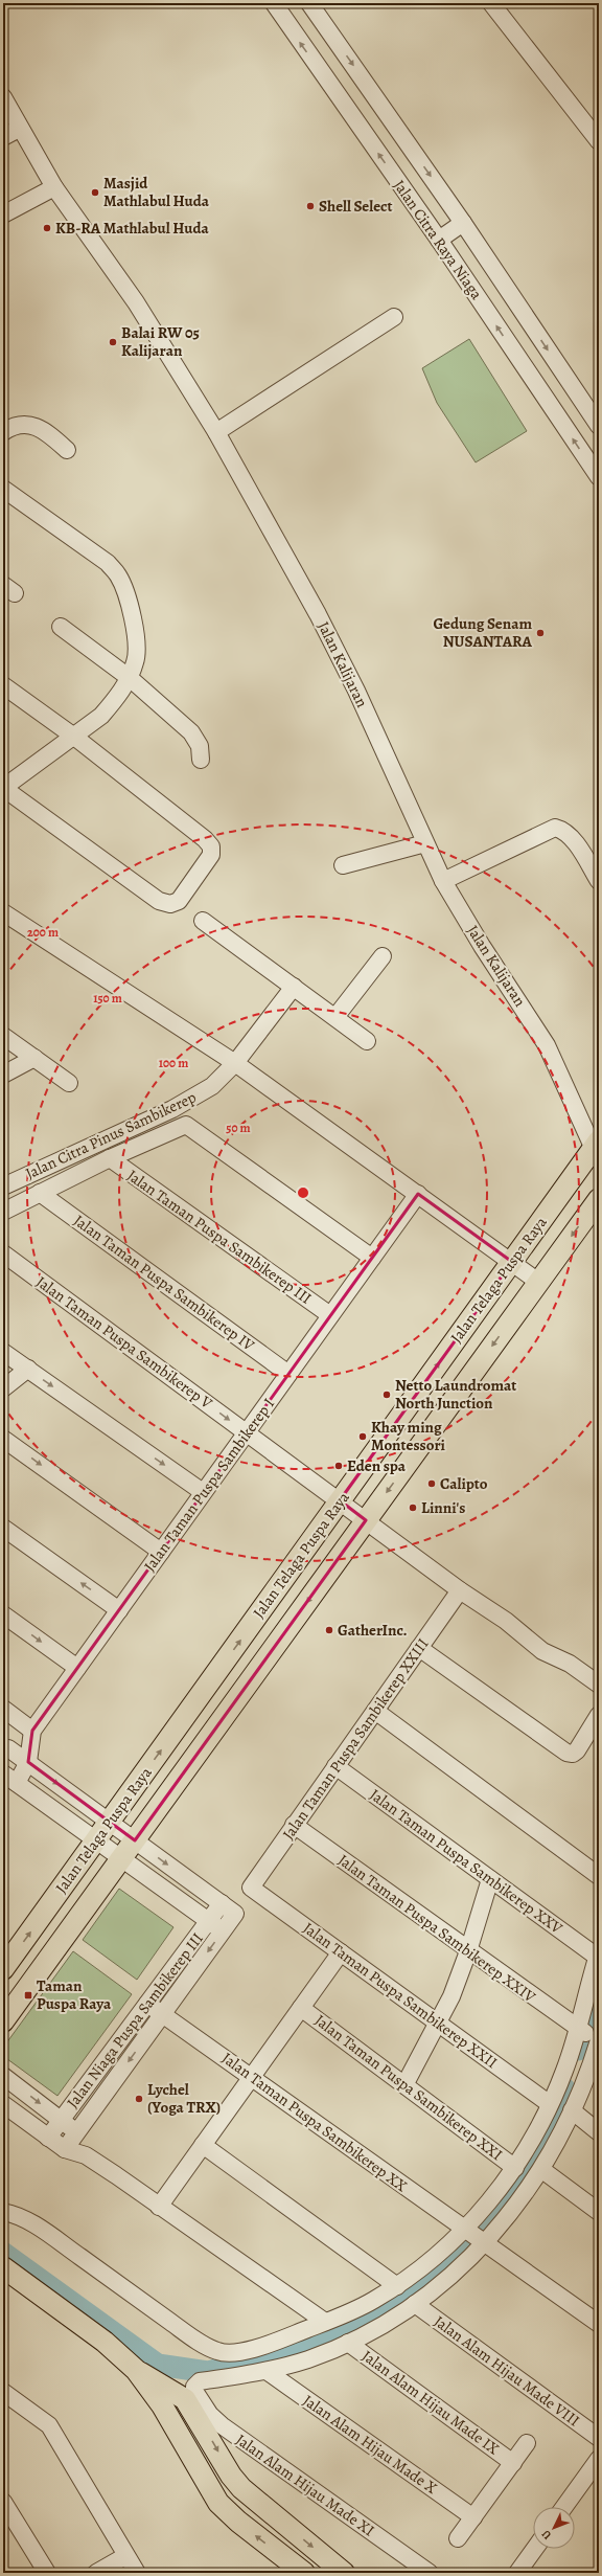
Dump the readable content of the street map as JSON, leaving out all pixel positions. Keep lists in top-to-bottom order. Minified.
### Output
{"streets":{"main road":["Jalan Telaga Puspa Raya"],"street":["Jalan Citra Raya Niaga","Jalan Kalijaran","Jalan Citra Pinus Sambikerep","Jalan Taman Puspa Sambikerep III","Jalan Taman Puspa Sambikerep IV","Jalan Taman Puspa Sambikerep V","Jalan Taman Puspa Sambikerep I","Jalan Taman Puspa Sambikerep XXIII","Jalan Taman Puspa Sambikerep XXV","Jalan Taman Puspa Sambikerep XXIV","Jalan Taman Puspa Sambikerep XXII","Jalan Niaga Puspa Sambikerep III","Jalan Taman Puspa Sambikerep XXI","Jalan Taman Puspa Sambikerep XX","Jalan Alam Hijau Made VIII","Jalan Alam Hijau Made IX","Jalan Alam Hijau Made X","Jalan Alam Hijau Made XI"]},"crossings":[["Jalan Kalijaran","Jalan Telaga Puspa Raya"],["Jalan Taman Puspa Sambikerep III","Jalan Taman Puspa Sambikerep I"],["Jalan Telaga Puspa Raya","Jalan Taman Puspa Sambikerep V"],["Jalan Taman Puspa Sambikerep IV","Jalan Taman Puspa Sambikerep I"],["Jalan Taman Puspa Sambikerep V","Jalan Taman Puspa Sambikerep I"],["Jalan Taman Puspa Sambikerep V","Jalan Taman Puspa Sambikerep XXIII"],["Jalan Taman Puspa Sambikerep XXIII","Jalan Taman Puspa Sambikerep XXV"],["Jalan Taman Puspa Sambikerep XXIII","Jalan Taman Puspa Sambikerep XXIV"],["Jalan Taman Puspa Sambikerep XXIII","Jalan Taman Puspa Sambikerep XXII"],["Jalan Niaga Puspa Sambikerep III","Jalan Taman Puspa Sambikerep XX"]],"places":{"other":["Masjid Mathlabul Huda","Shell Select","KB-RA Mathlabul Huda","Balai RW 05 Kalijaran","Gedung Senam NUSANTARA","Netto Laundromat North Junction","Khay ming Montessori","Eden spa","Calipto","Linni's","GatherInc.","Lychel (Yoga TRX)"],"transit":["Taman Puspa Raya"]},"north":"bottom left","rings":["200 m","150 m","100 m","50 m"]}
